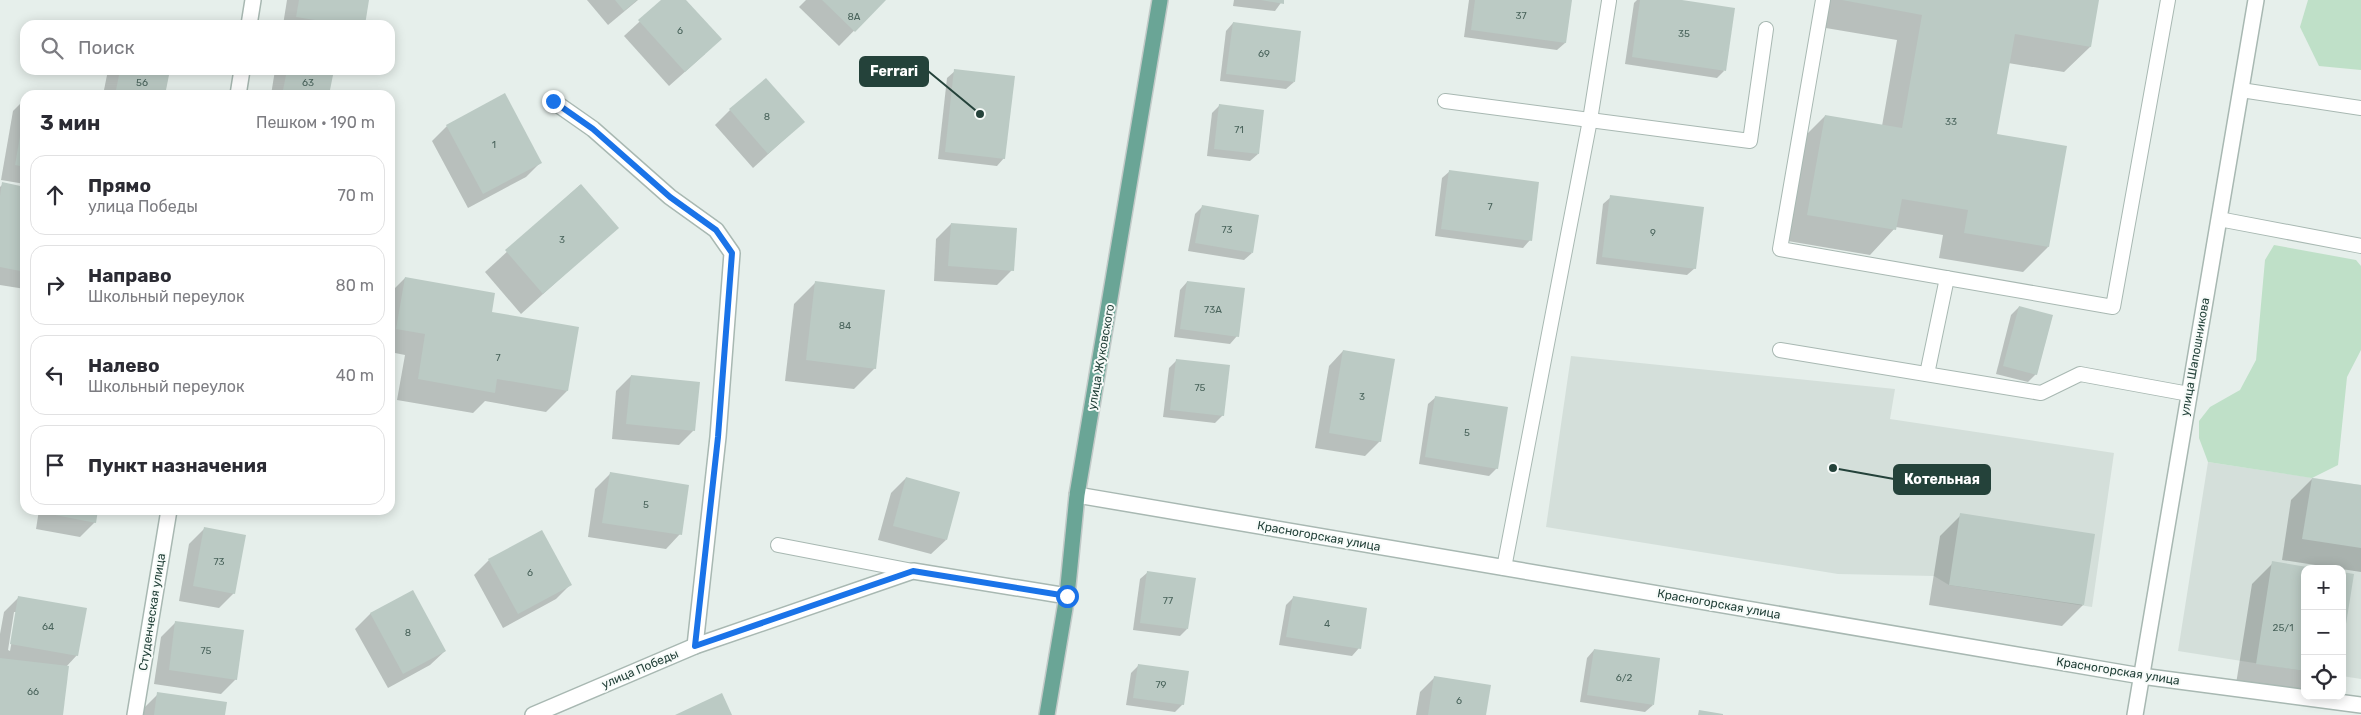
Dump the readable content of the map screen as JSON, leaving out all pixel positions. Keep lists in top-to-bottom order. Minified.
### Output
{"streets":{"main road":["улица Жуковского"],"street":["улица Шапошникова","Красногорская улица","Студенческая улица","улица Победы"]},"crossings":[["улица Жуковского","Красногорская улица"],["улица Жуковского","улица Победы"],["улица Шапошникова","Красногорская улица"]],"places":["Ferrari","Котельная"],"house_numbers":["37","8А","6","35","69","56","63","8","33","71","1","7","73","9","3","73А","84","7","75","3","5","5","73","6","77","4","64","25/1","8","75","6/2","79","66","6"],"page":{"search":"Поиск","heading":["3 мин","Пешком · 190 m"],"list":[["Прямо","улица Победы","70 m"],["Направо","Школьный переулок","80 m"],["Налево","Школьный переулок","40 m"],"Пункт назначения"],"map_buttons":["+","−"]}}
